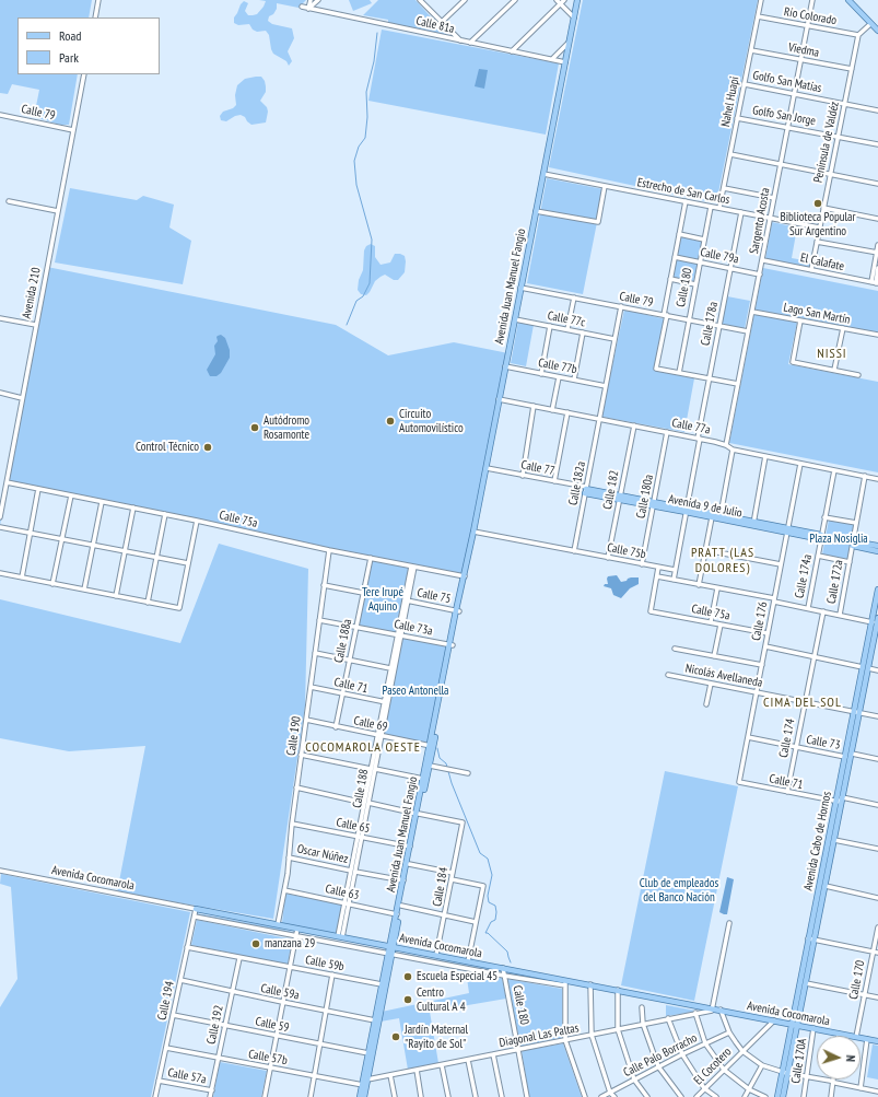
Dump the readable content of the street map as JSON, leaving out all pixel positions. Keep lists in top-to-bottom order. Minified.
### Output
{"streets":{"main road":["Avenida Juan Manuel Fangio","Avenida 9 de Julio","Avenida Cabo de Hornos","Avenida Cocomarola"],"street":["Río Colorado","Calle 81a","Viedma","Golfo San Matías","Nahel Huapi","Calle 79","Golfo San Jorge","Península de Valdéz","Estrecho de San Carlos","Sargento Acosta","Calle 79a","El Calafate","Calle 180","Avenida 210","Lago San Martín","Calle 77c","Calle 178a","Calle 77b","Calle 77a","Calle 77","Calle 182a","Calle 182","Calle 180a","Calle 75a","Calle 75b","Calle 174a","Calle 172a","Calle 75","Calle 176","Calle 73a","Calle 188a","Nicolás Avellaneda","Calle 71","Calle 69","Calle 190","Calle 174","Calle 73","Calle 188","Calle 65","Oscar Núñez","Calle 184","Calle 63","Calle 59b","Calle 170","Calle 59a","Calle 194","Calle 192","Calle 59","Diagonal Las Paltas","Calle Palo Borracho","Calle 57b","Calle 170A","El Cocotero","Calle 57a"]},"crossings":[["Río Colorado","Nahel Huapi"],["Río Colorado","Península de Valdéz"],["Río Colorado","Sargento Acosta"],["Calle 81a","Avenida Juan Manuel Fangio"],["Viedma","Nahel Huapi"],["Viedma","Península de Valdéz"],["Viedma","Sargento Acosta"],["Golfo San Matías","Nahel Huapi"],["Golfo San Matías","Península de Valdéz"],["Golfo San Matías","Sargento Acosta"],["Nahel Huapi","Golfo San Jorge"],["Nahel Huapi","Estrecho de San Carlos"],["Calle 79","Sargento Acosta"],["Calle 79","Avenida Juan Manuel Fangio"],["Calle 79","Calle 180"],["Calle 79","Avenida 210"],["Calle 79","Calle 178a"],["Golfo San Jorge","Península de Valdéz"],["Golfo San Jorge","Sargento Acosta"],["Península de Valdéz","Estrecho de San Carlos"],["Península de Valdéz","El Calafate"],["Estrecho de San Carlos","Sargento Acosta"],["Estrecho de San Carlos","Avenida Juan Manuel Fangio"],["Estrecho de San Carlos","Calle 180"],["Estrecho de San Carlos","Calle 178a"],["Sargento Acosta","Calle 79a"],["Sargento Acosta","El Calafate"],["Sargento Acosta","Lago San Martín"],["Sargento Acosta","Calle 77a"],["Calle 79a","Calle 180"],["Calle 79a","Calle 178a"],["Avenida Juan Manuel Fangio","Calle 77c"],["Avenida Juan Manuel Fangio","Calle 77b"],["Avenida Juan Manuel Fangio","Calle 77a"],["Avenida Juan Manuel Fangio","Calle 77"],["Avenida Juan Manuel Fangio","Calle 75a"],["Avenida Juan Manuel Fangio","Calle 75b"],["Avenida Juan Manuel Fangio","Calle 75"],["Avenida Juan Manuel Fangio","Calle 73a"],["Avenida Juan Manuel Fangio","Calle 69"],["Avenida Juan Manuel Fangio","Calle 65"],["Avenida Juan Manuel Fangio","Oscar Núñez"],["Avenida Juan Manuel Fangio","Avenida Cocomarola"],["Avenida Juan Manuel Fangio","Calle 184"],["Avenida Juan Manuel Fangio","Calle 63"],["Avenida Juan Manuel Fangio","Calle 59b"],["Avenida Juan Manuel Fangio","Calle 59a"],["Avenida Juan Manuel Fangio","Calle 59"],["Avenida Juan Manuel Fangio","Diagonal Las Paltas"],["Avenida Juan Manuel Fangio","Calle 57b"],["Calle 180","Avenida Cocomarola"],["Calle 180","Diagonal Las Paltas"],["Avenida 210","Calle 75a"],["Calle 178a","Calle 77a"],["Calle 77a","Calle 182a"],["Calle 77a","Calle 182"],["Calle 77a","Calle 180a"],["Calle 77a","Calle 174a"],["Calle 77a","Calle 172a"],["Calle 77a","Calle 176"],["Calle 77","Calle 182a"],["Calle 77","Avenida 9 de Julio"],["Calle 182a","Avenida 9 de Julio"],["Calle 182a","Calle 75b"],["Calle 182","Avenida 9 de Julio"],["Calle 182","Calle 75b"],["Calle 180a","Avenida 9 de Julio"],["Calle 180a","Calle 75b"],["Avenida 9 de Julio","Calle 174a"],["Avenida 9 de Julio","Calle 176"],["Calle 75a","Calle 176"],["Calle 75a","Calle 188a"],["Calle 75a","Calle 190"],["Calle 75a","Calle 188"],["Calle 75","Calle 188"],["Calle 176","Nicolás Avellaneda"],["Calle 176","Calle 71"],["Calle 176","Calle 73"],["Calle 73a","Calle 188a"],["Calle 73a","Calle 190"],["Calle 73a","Calle 188"],["Calle 188a","Calle 71"],["Calle 188a","Calle 69"],["Nicolás Avellaneda","Calle 174"],["Nicolás Avellaneda","Avenida Cabo de Hornos"],["Calle 71","Calle 190"],["Calle 71","Calle 174"],["Calle 71","Calle 188"],["Calle 71","Avenida Cabo de Hornos"],["Calle 69","Calle 190"],["Calle 69","Calle 188"],["Calle 190","Calle 65"],["Calle 190","Oscar Núñez"],["Calle 190","Avenida Cocomarola"],["Calle 190","Calle 63"],["Calle 174","Calle 73"],["Calle 73","Avenida Cabo de Hornos"],["Calle 188","Calle 65"],["Calle 188","Oscar Núñez"],["Calle 188","Avenida Cocomarola"],["Calle 188","Calle 63"],["Avenida Cabo de Hornos","Avenida Cocomarola"],["Avenida Cocomarola","Calle 184"],["Avenida Cocomarola","Calle 194"],["Avenida Cocomarola","Diagonal Las Paltas"],["Avenida Cocomarola","Calle 170A"],["Calle 59b","Calle 194"],["Calle 59b","Calle 192"],["Calle 59a","Calle 194"],["Calle 59a","Calle 192"],["Calle 194","Calle 59"],["Calle 194","Calle 57b"],["Calle 194","Calle 57a"],["Calle 192","Calle 59"],["Calle 192","Calle 57b"],["Calle 192","Calle 57a"]],"districts":["NISSI","PRATT (LAS DOLORES)","CIMA DEL SOL","COCOMAROLA OESTE"],"parks":["Plaza Nosiglia","Tere Irupé Aquino","Paseo Antonella","Club de empleados del Banco Nación"],"places":["Biblioteca Popular Sur Argentino","Circuito Automovilístico","Autódromo Rosamonte","Control Técnico","manzana 29","Escuela Especial 45","Centro Cultural A 4","Jardín Maternal \"Rayito de Sol\""],"legend":["Road","Park"],"north":"right"}
